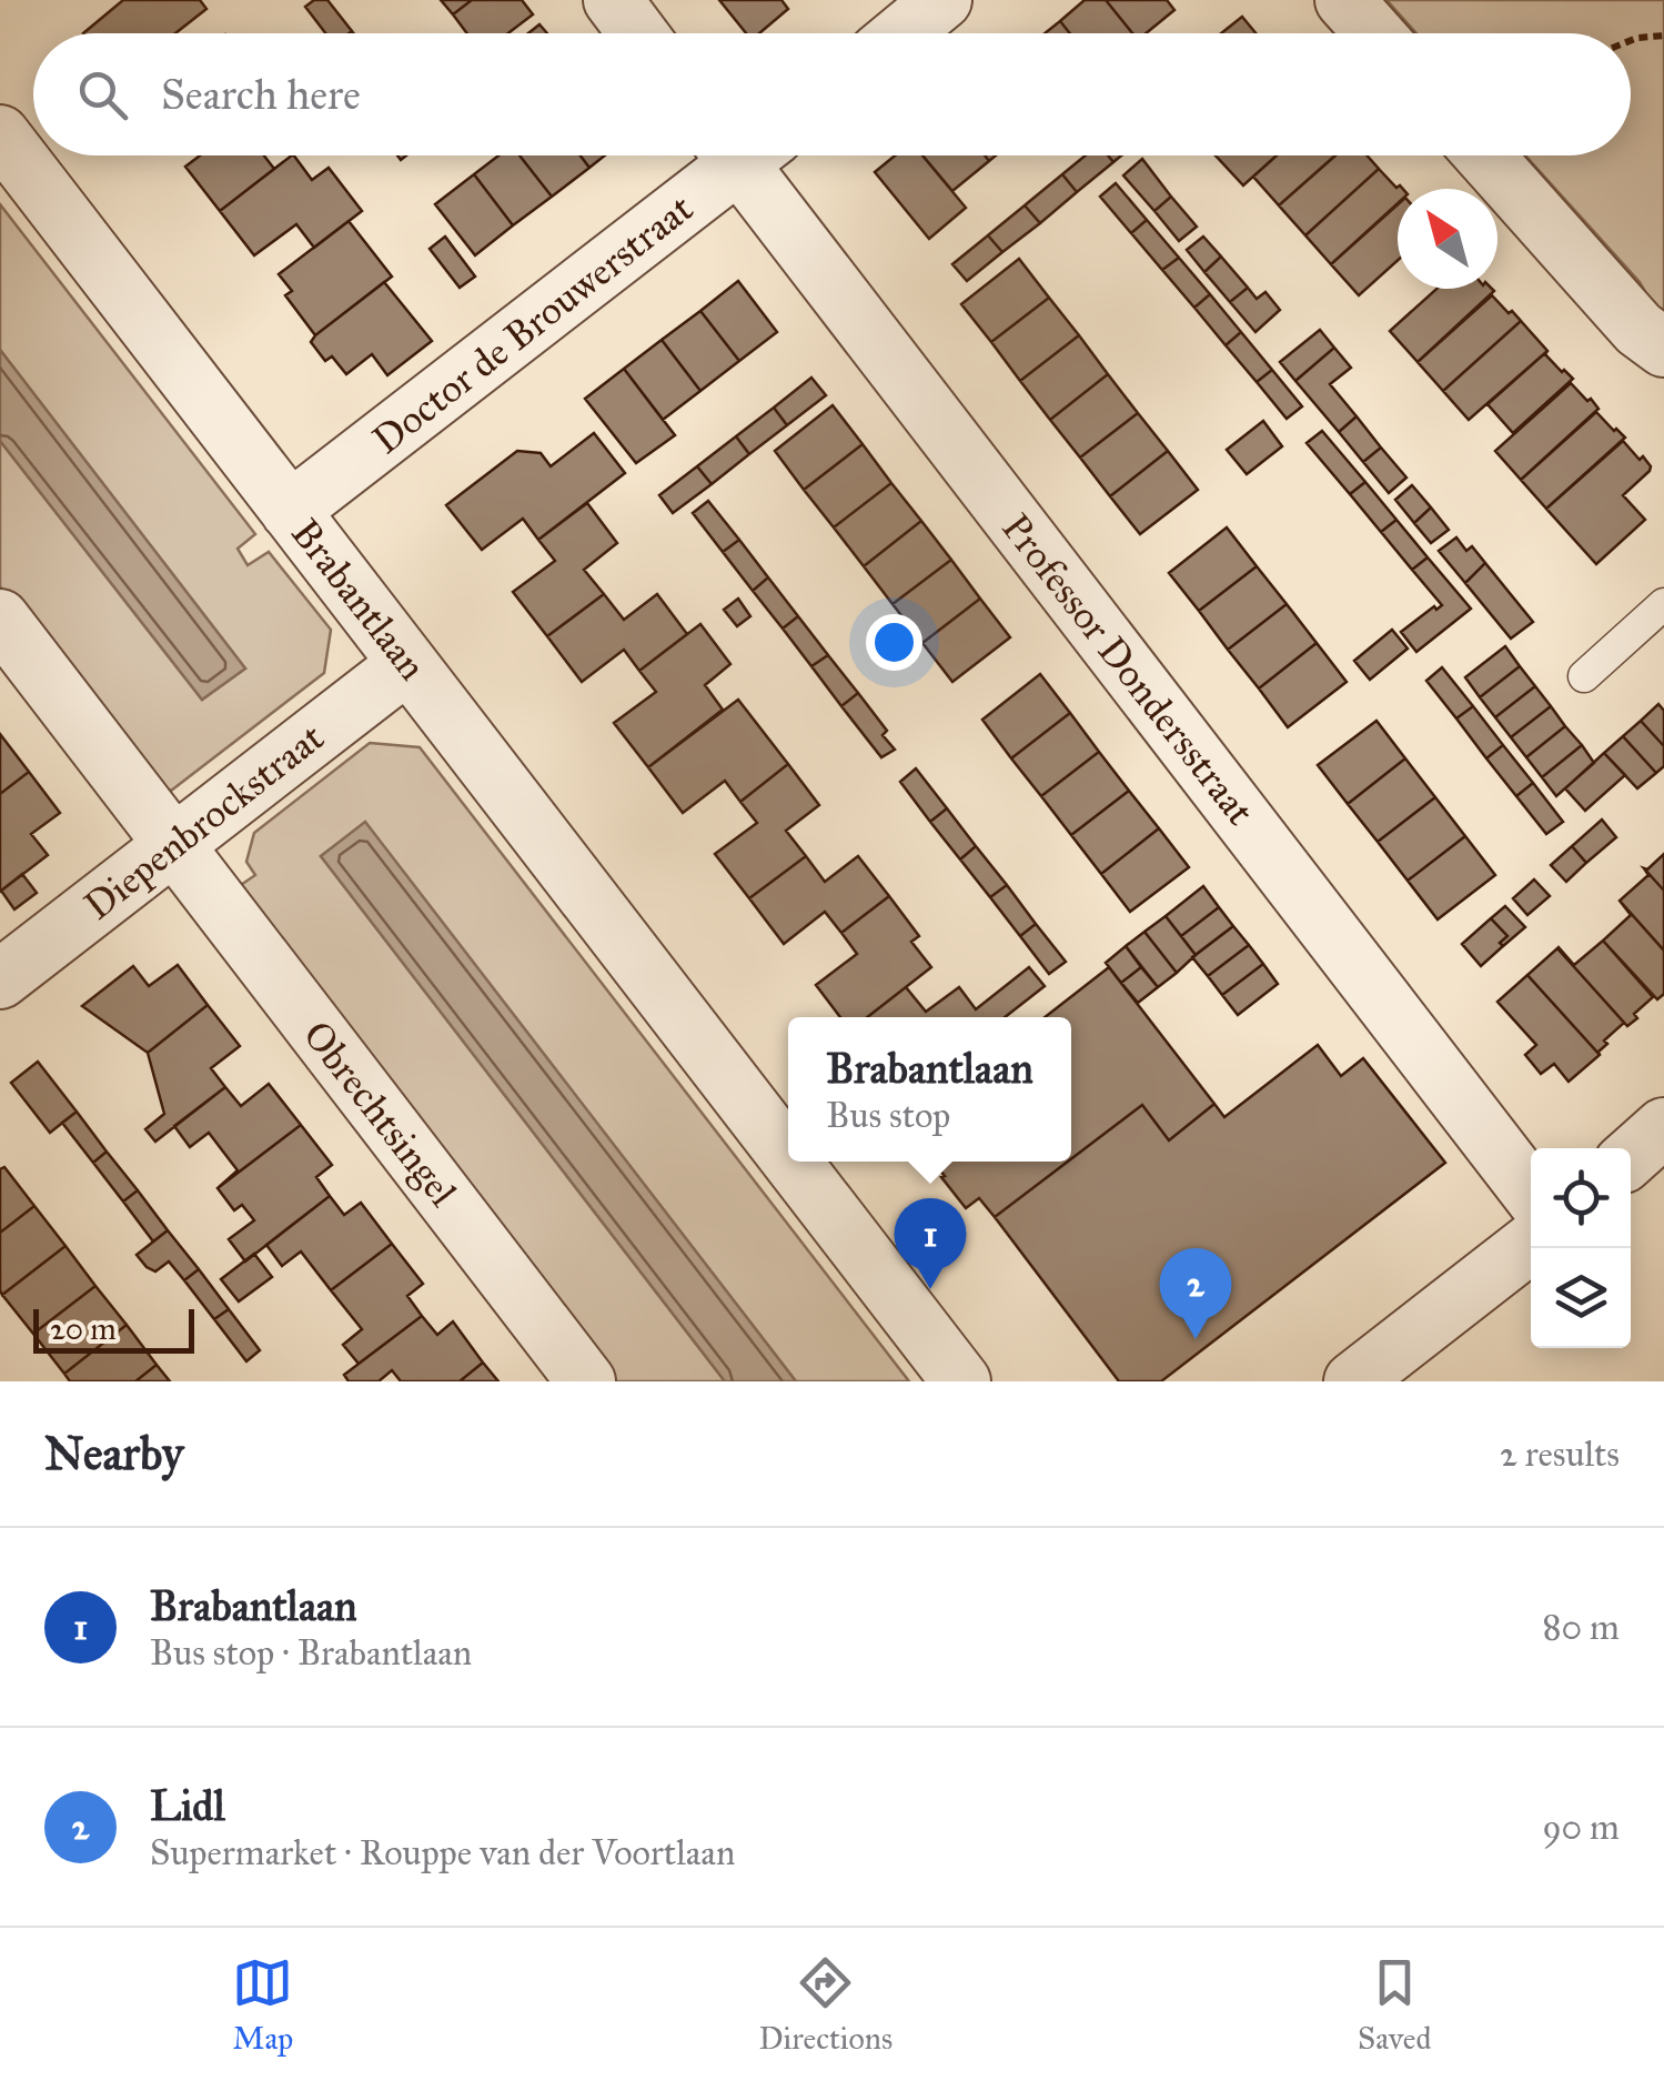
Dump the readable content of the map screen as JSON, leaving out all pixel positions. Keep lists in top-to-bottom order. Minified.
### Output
{"streets":{"street":["Doctor de Brouwerstraat","Brabantlaan","Professor Dondersstraat","Diepenbrockstraat","Obrechtsingel"]},"crossings":[["Doctor de Brouwerstraat","Brabantlaan"],["Brabantlaan","Diepenbrockstraat"],["Diepenbrockstraat","Obrechtsingel"]],"scale_bar":"20 m","north":"top left","page":{"search":"Search here","popup":["Brabantlaan","Bus stop"],"pins":["1","2"],"scale":"20 m","heading":["Nearby","2 results"],"list":[{"mark":"1","name":"Brabantlaan","note":"Bus stop · Brabantlaan","value":"80 m"},{"mark":"2","name":"Lidl","note":"Supermarket · Rouppe van der Voortlaan","value":"90 m"}],"nav":["Map","Directions","Saved"]}}
